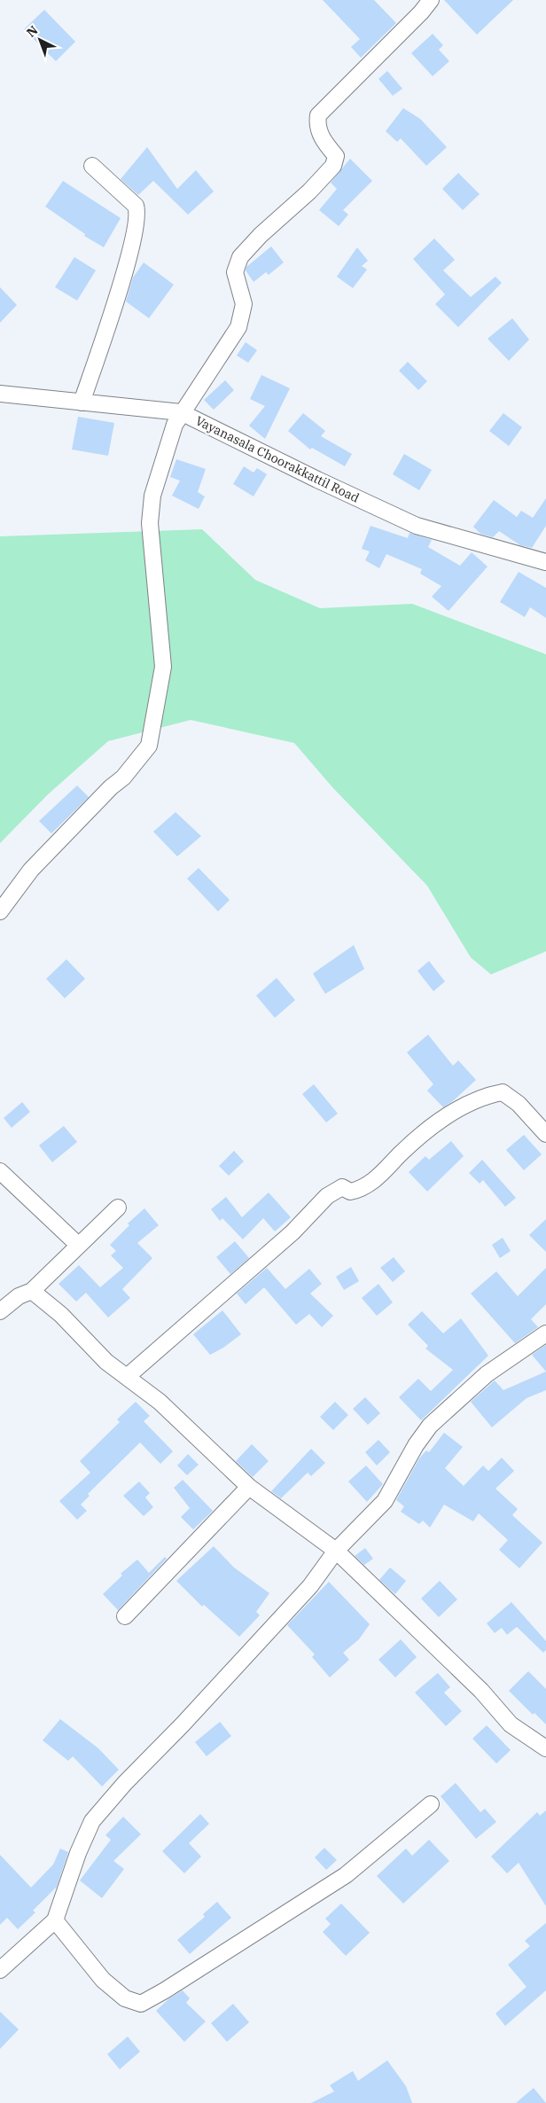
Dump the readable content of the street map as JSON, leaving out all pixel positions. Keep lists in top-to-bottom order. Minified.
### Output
{"streets":{"street":["Vayanasala Choorakkattil Road"]},"north":"top left"}
